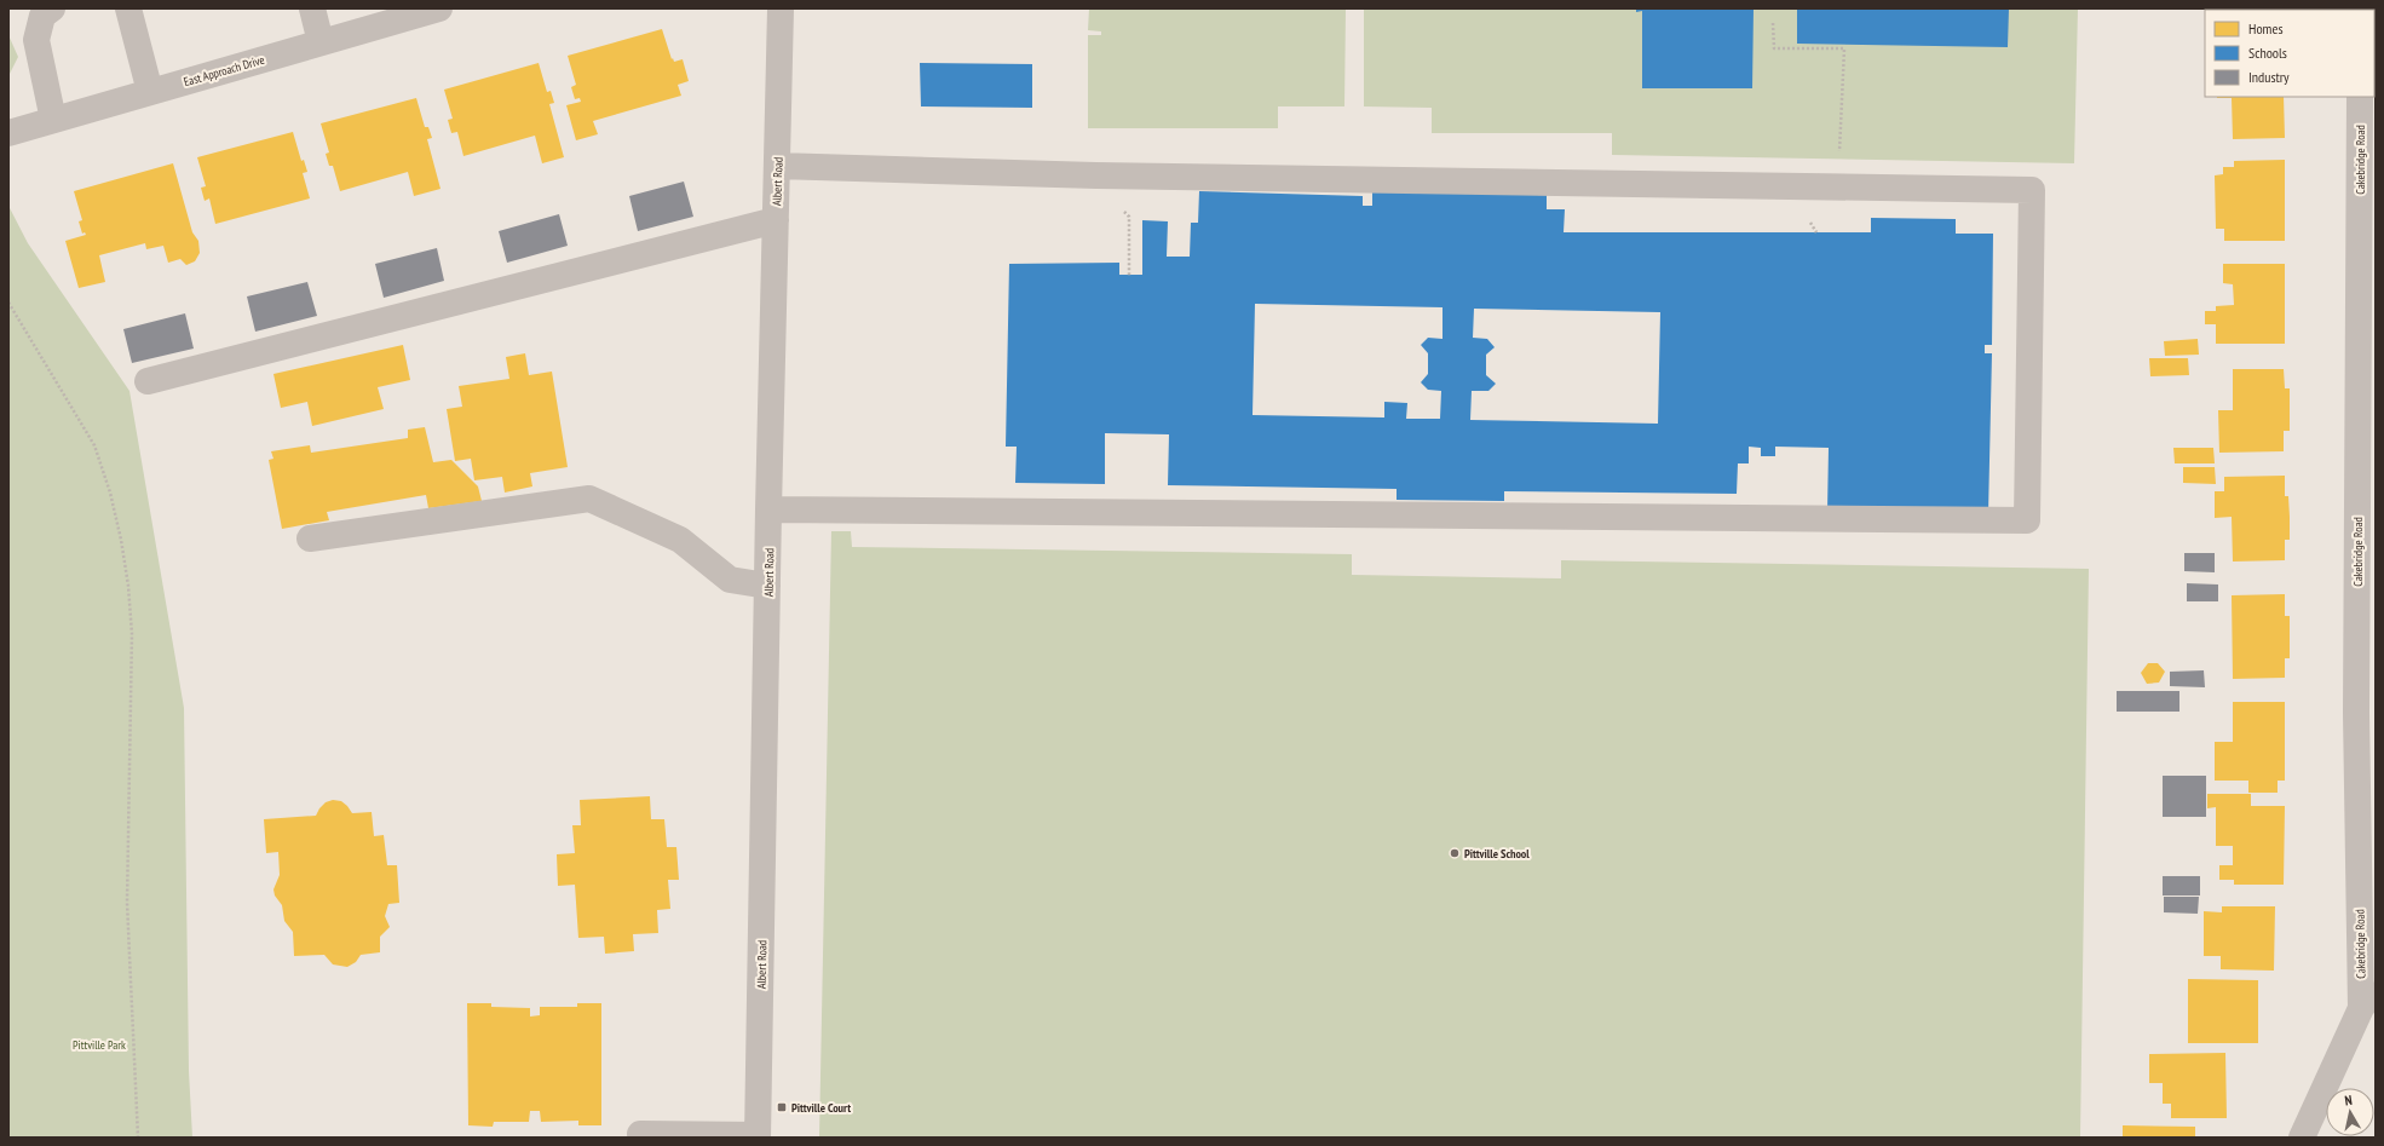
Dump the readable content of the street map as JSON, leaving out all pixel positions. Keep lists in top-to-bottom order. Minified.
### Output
{"streets":{"street":["East Approach Drive","Cakebridge Road","Albert Road"]},"parks":["Pittville Park"],"places":{"other":["Pittville School"],"transit":["Pittville Court"]},"legend":["Homes","Schools","Industry"],"north":"top"}
